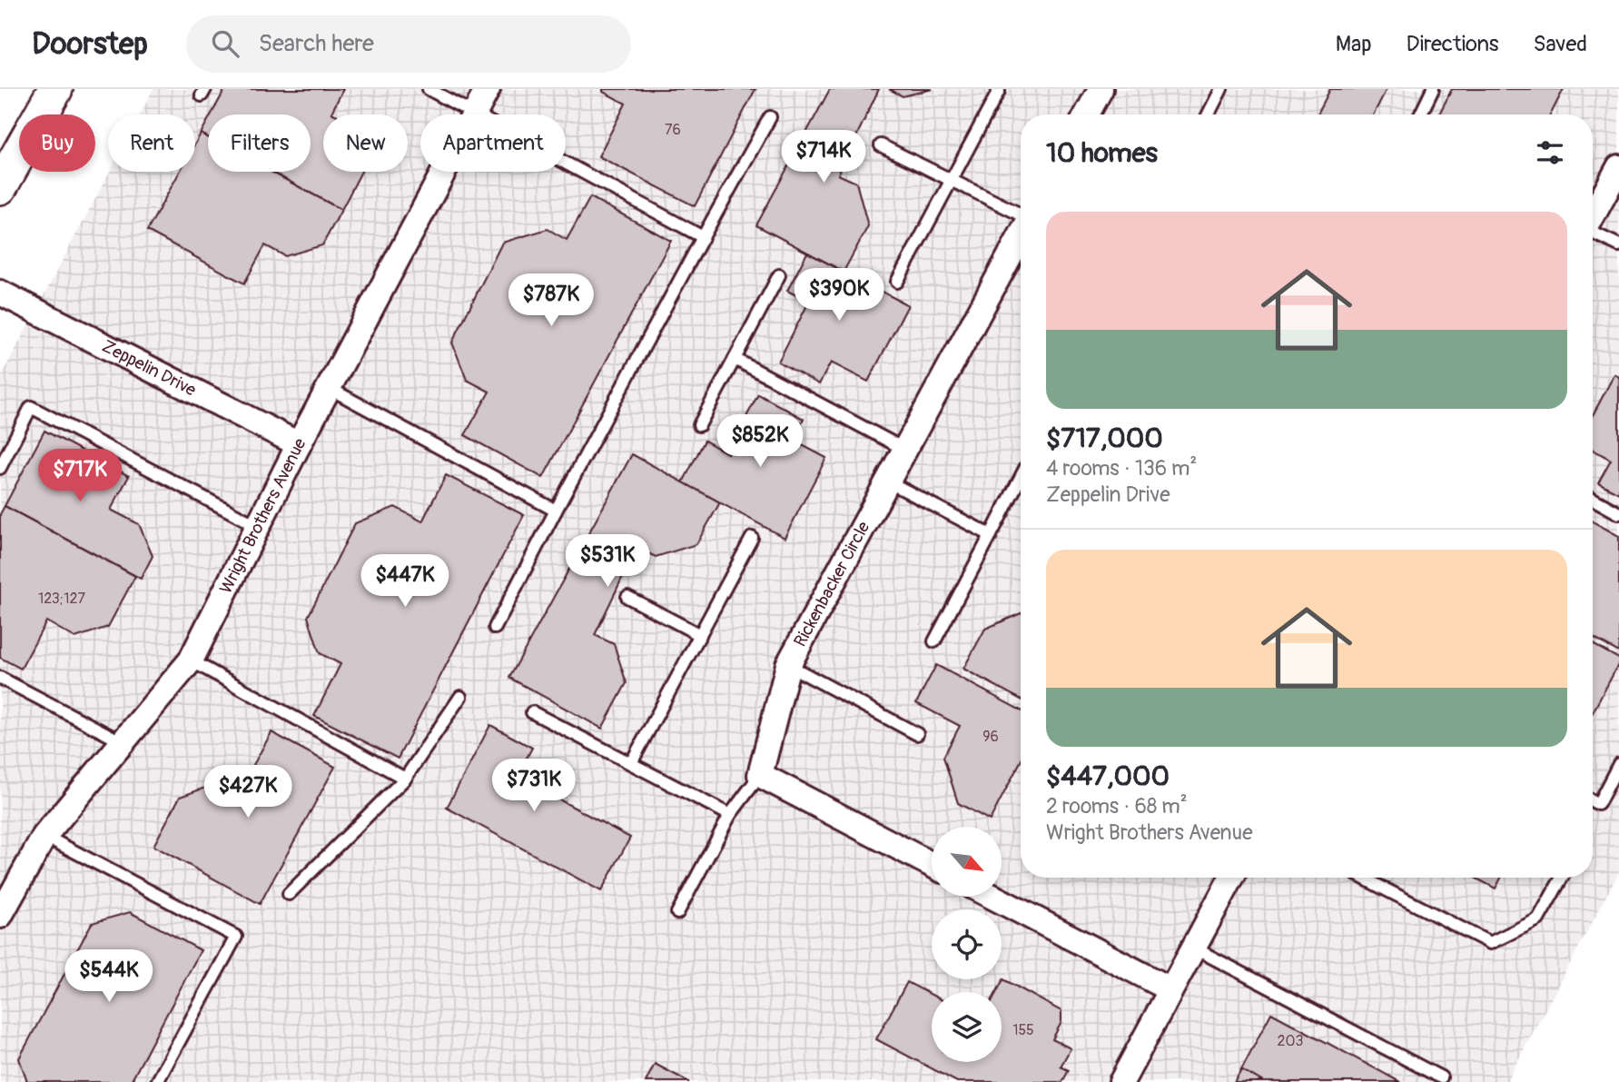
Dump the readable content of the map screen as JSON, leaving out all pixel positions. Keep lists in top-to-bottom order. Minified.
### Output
{"streets":{"street":["Zeppelin Drive","Wright Brothers Avenue","Rickenbacker Circle"]},"crossings":[["Zeppelin Drive","Wright Brothers Avenue"]],"house_numbers":["76","123;127","96","155","203"],"north":"bottom right","page":{"header":"Doorstep","search":"Search here","nav":["Map","Directions","Saved"],"chip":["Buy","Rent","Filters","New","Apartment"],"heading":"10 homes","price":["$714K","$390K","$787K","$852K","$717K","$531K","$447K","$731K","$427K","$544K"],"list":[{"name":"$717,000","note":"4 rooms · 136 m² · Zeppelin Drive"},{"name":"$447,000","note":"2 rooms · 68 m² · Wright Brothers Avenue"}]}}
